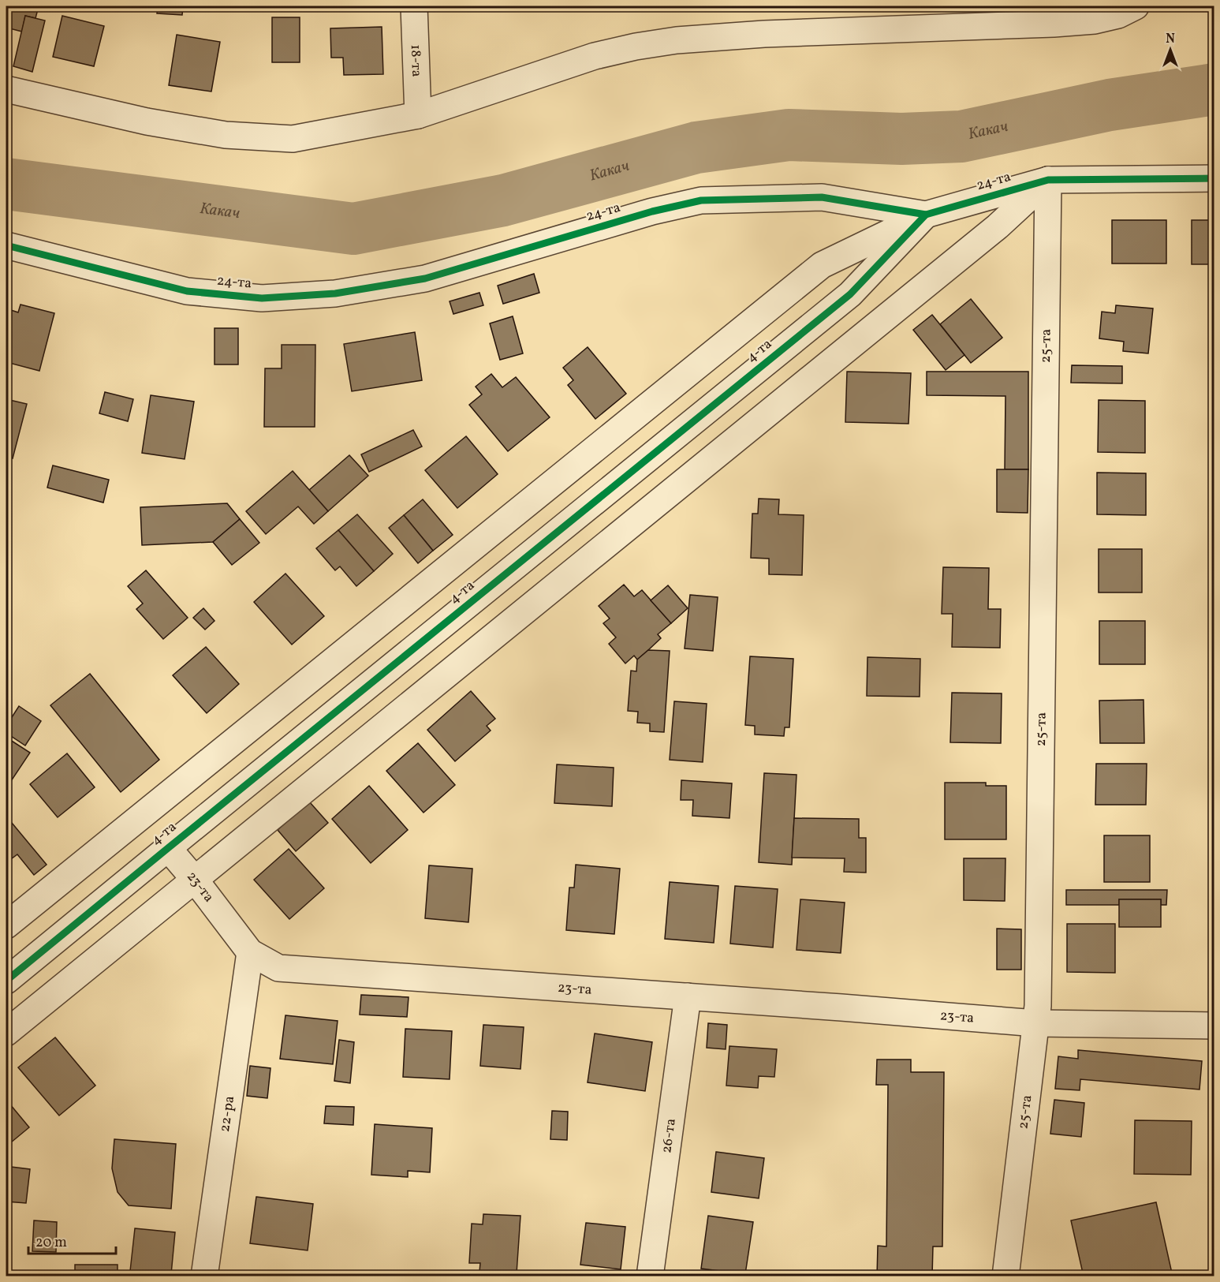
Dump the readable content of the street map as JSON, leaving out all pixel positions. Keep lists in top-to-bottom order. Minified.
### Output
{"streets":{"street":["18-та","24-та","25-та","4-та","23-та","22-ра","26-та"]},"crossings":[["24-та","25-та"],["24-та","4-та"],["25-та","23-та"],["4-та","23-та"],["23-та","22-ра"],["23-та","26-та"]],"water":["Какач"],"scale_bar":"20 m","north":"top"}
